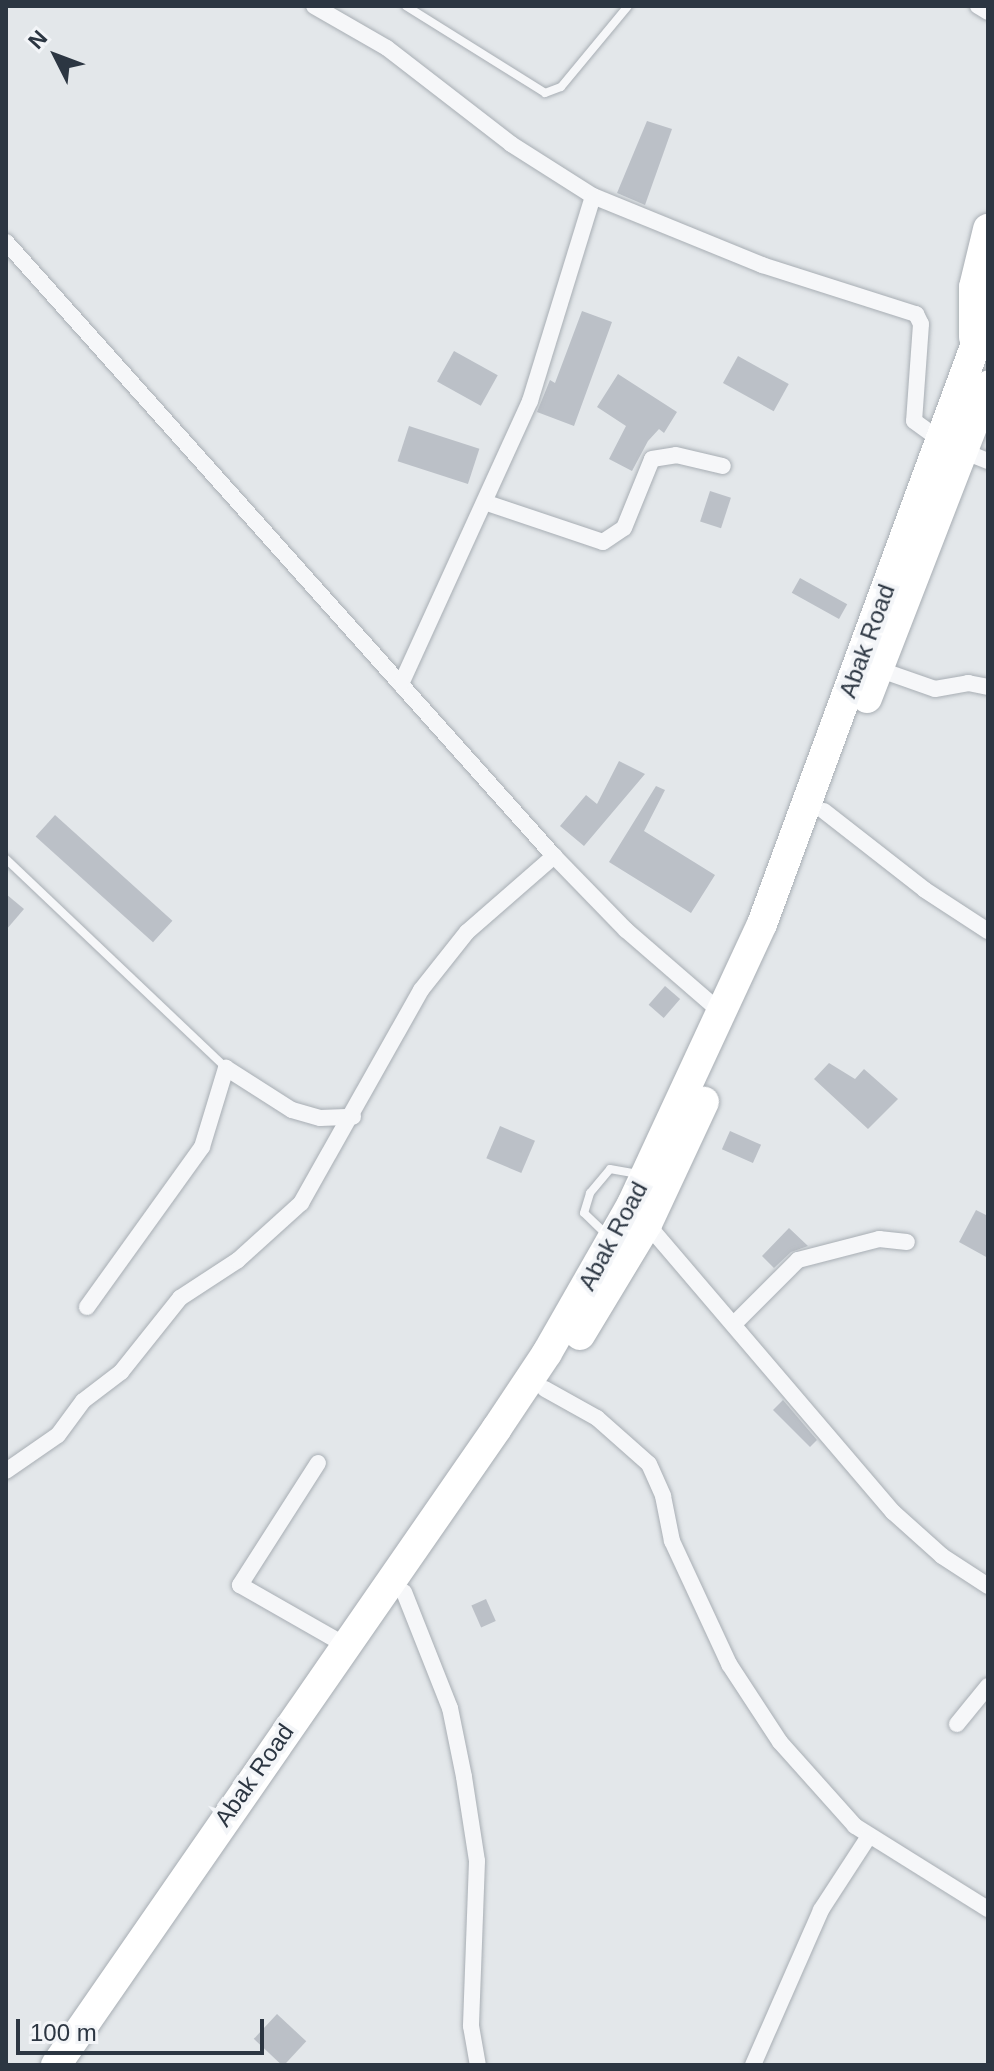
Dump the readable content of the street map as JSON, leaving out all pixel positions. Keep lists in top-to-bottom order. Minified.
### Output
{"streets":{"highway":["Abak Road"]},"scale_bar":"100 m","north":"top left"}
